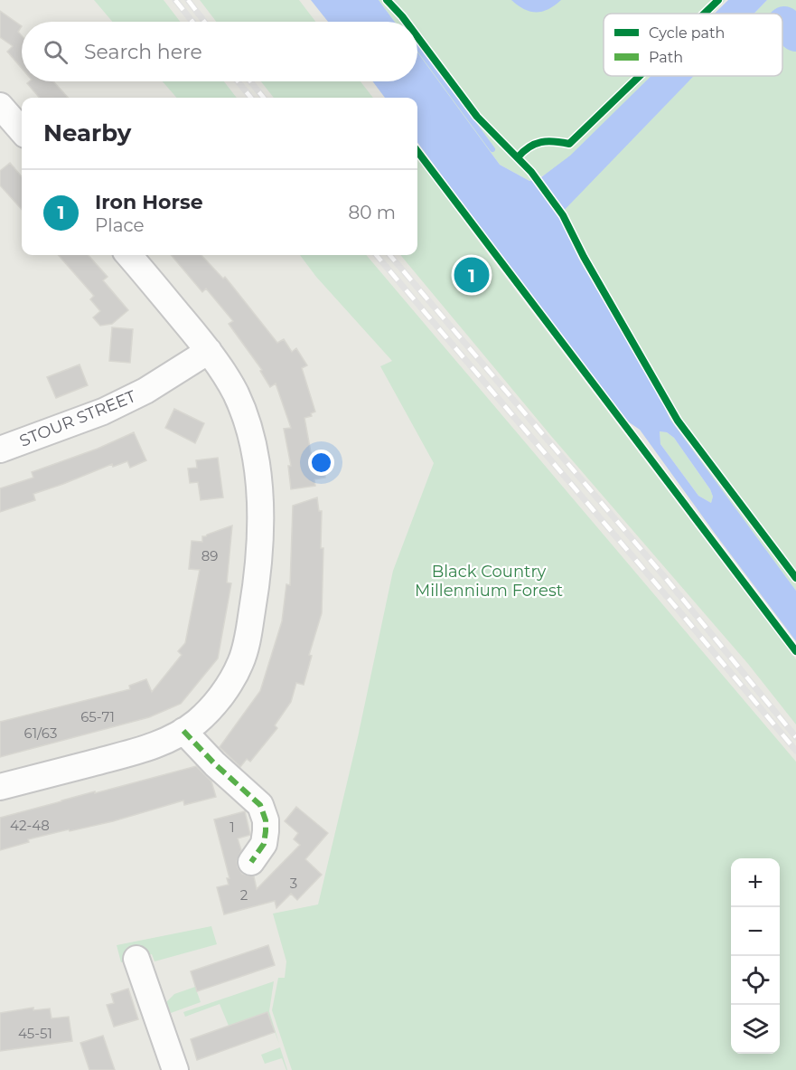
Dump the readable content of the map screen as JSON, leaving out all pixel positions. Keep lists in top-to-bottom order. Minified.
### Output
{"streets":{"street":["STOUR STREET"]},"parks":["Black Country Millennium Forest"],"house_numbers":["89","65-71","61/63","42-48","1","3","2","45-51"],"legend":["Cycle path","Path"],"page":{"search":"Search here","heading":"Nearby","list":[{"mark":"1","name":"Iron Horse","note":"Place","value":"80 m"}],"pins":"1","map_buttons":["+","−"]}}
